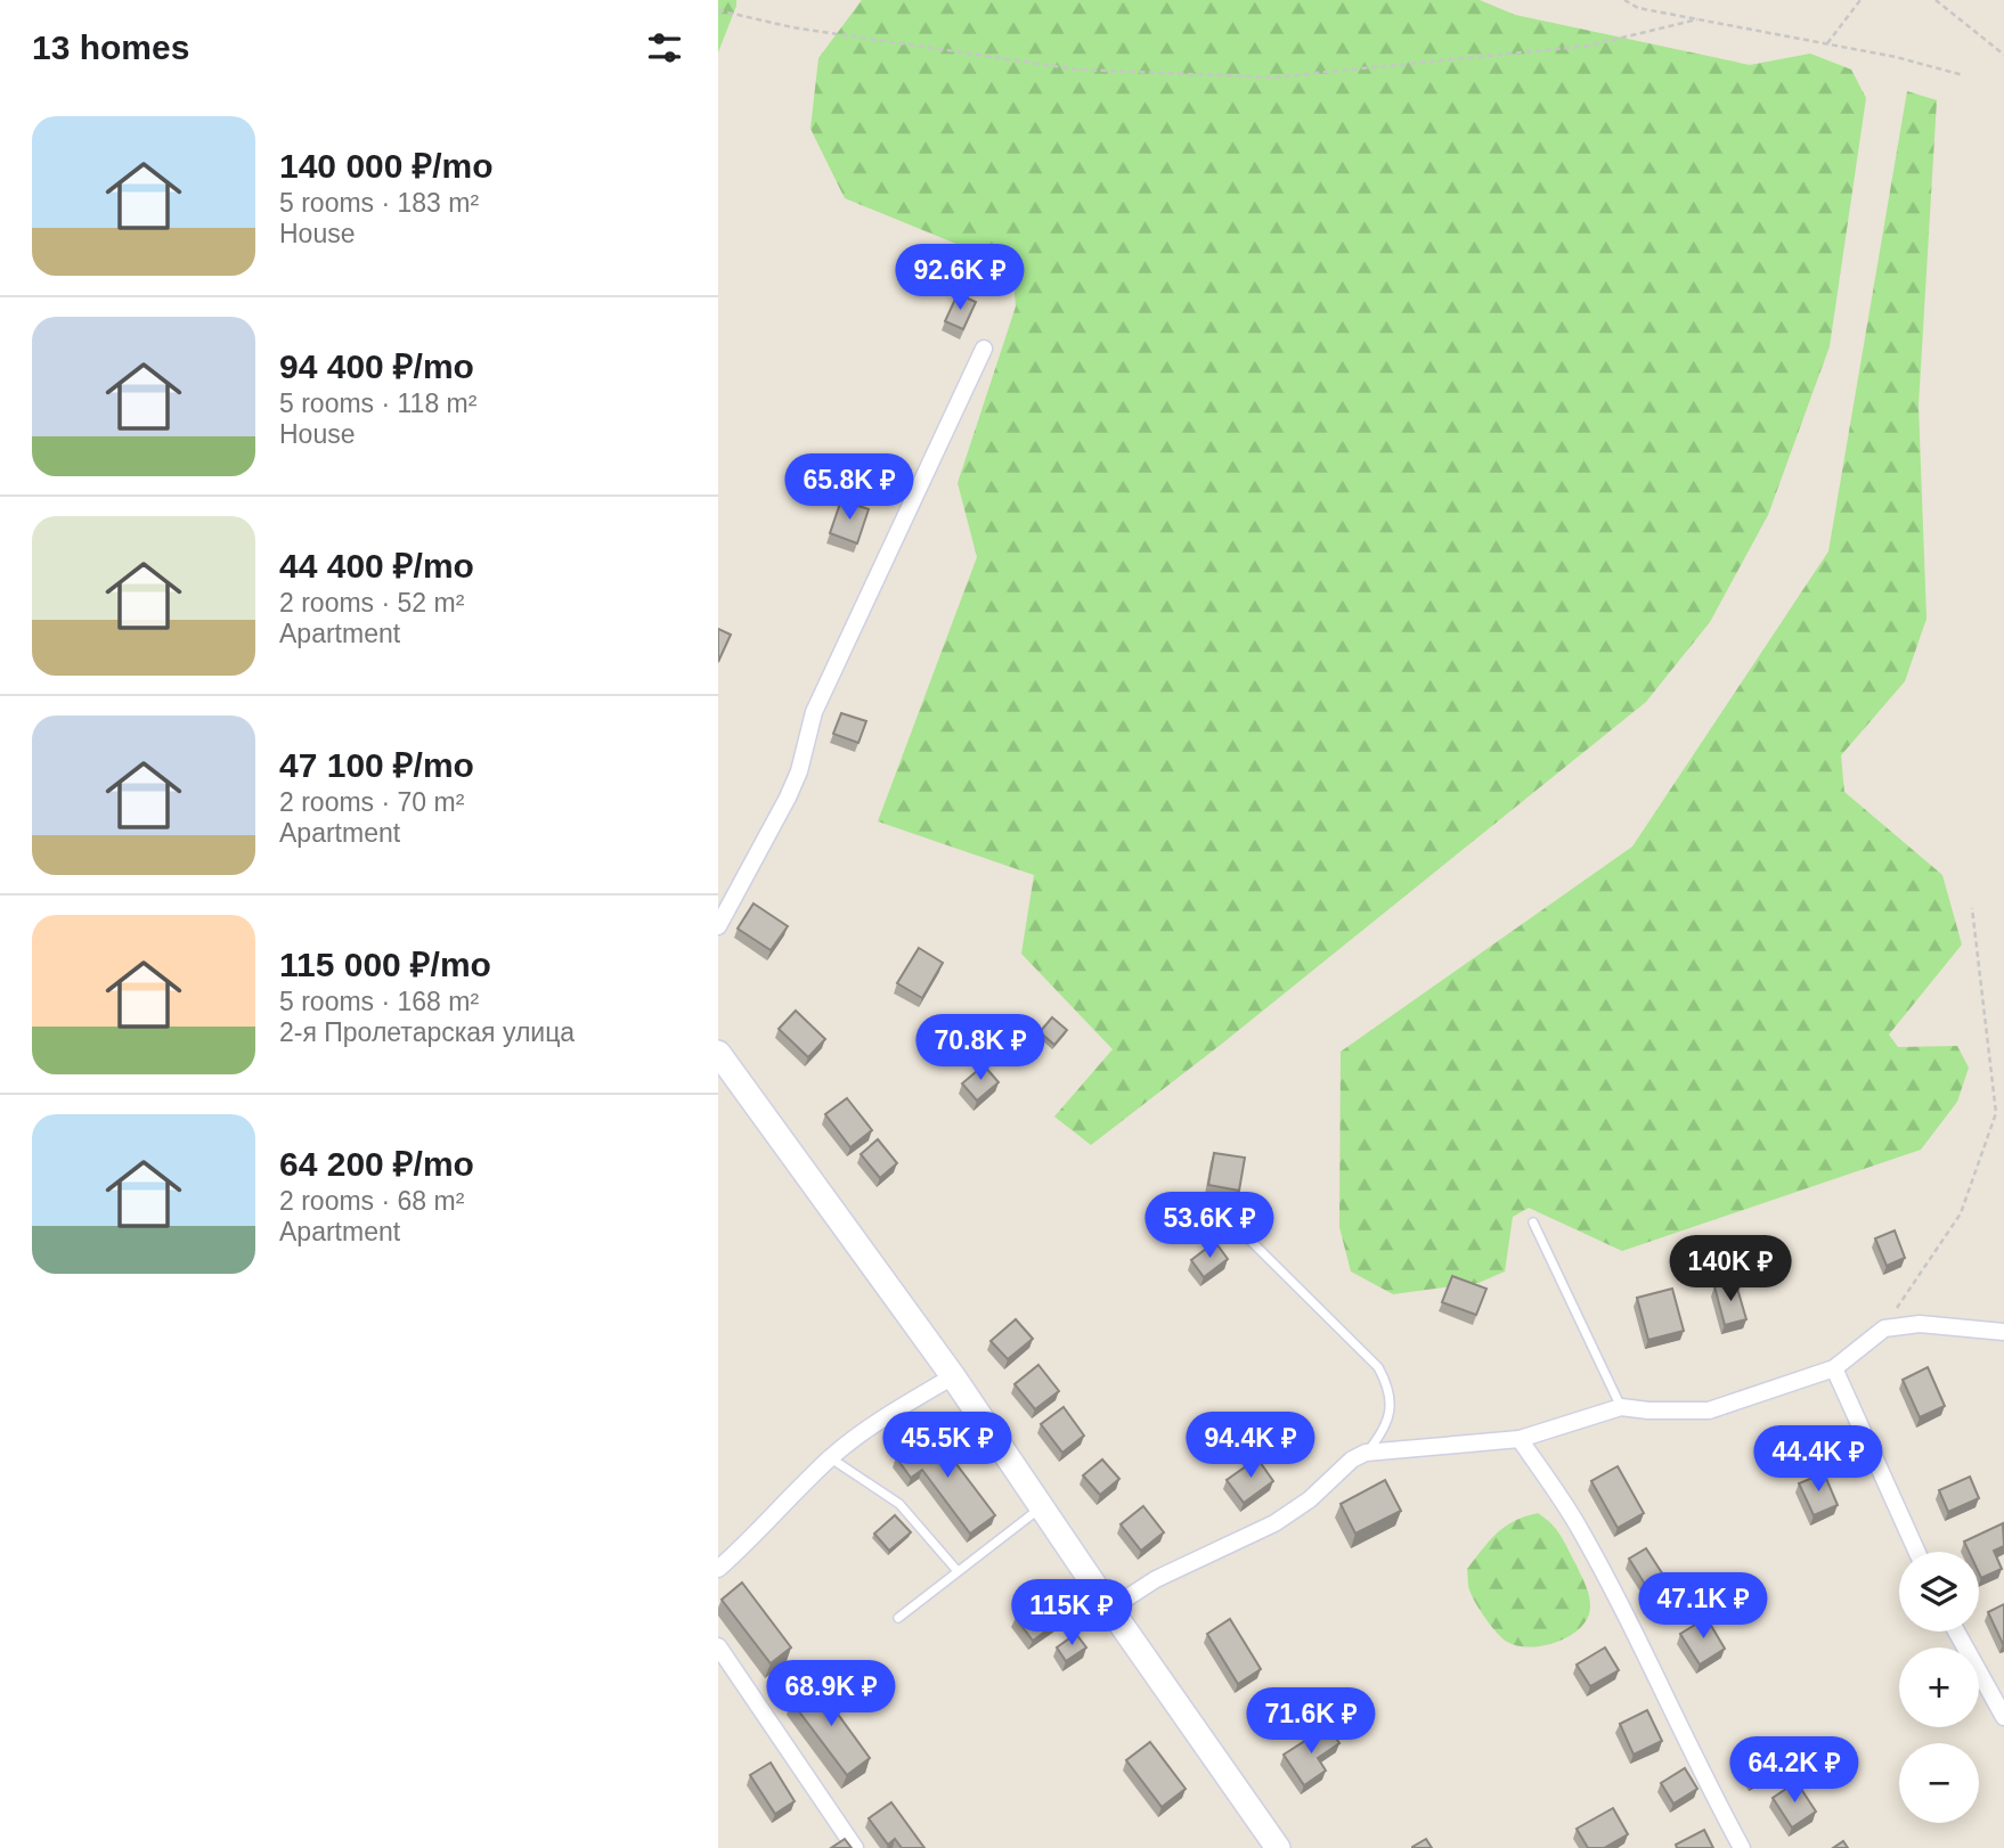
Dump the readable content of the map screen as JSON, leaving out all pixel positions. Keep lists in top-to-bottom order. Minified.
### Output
{"page":{"heading":"13 homes","list":[{"name":"140 000 ₽/mo","note":"5 rooms · 183 m² · House"},{"name":"94 400 ₽/mo","note":"5 rooms · 118 m² · House"},{"name":"44 400 ₽/mo","note":"2 rooms · 52 m² · Apartment"},{"name":"47 100 ₽/mo","note":"2 rooms · 70 m² · Apartment"},{"name":"115 000 ₽/mo","note":"5 rooms · 168 m² · 2-я Пролетарская улица"},{"name":"64 200 ₽/mo","note":"2 rooms · 68 m² · Apartment"}],"price":["92.6K ₽","65.8K ₽","70.8K ₽","53.6K ₽","140K ₽","45.5K ₽","94.4K ₽","44.4K ₽","47.1K ₽","115K ₽","68.9K ₽","71.6K ₽","64.2K ₽"],"map_buttons":["+","−"]}}
